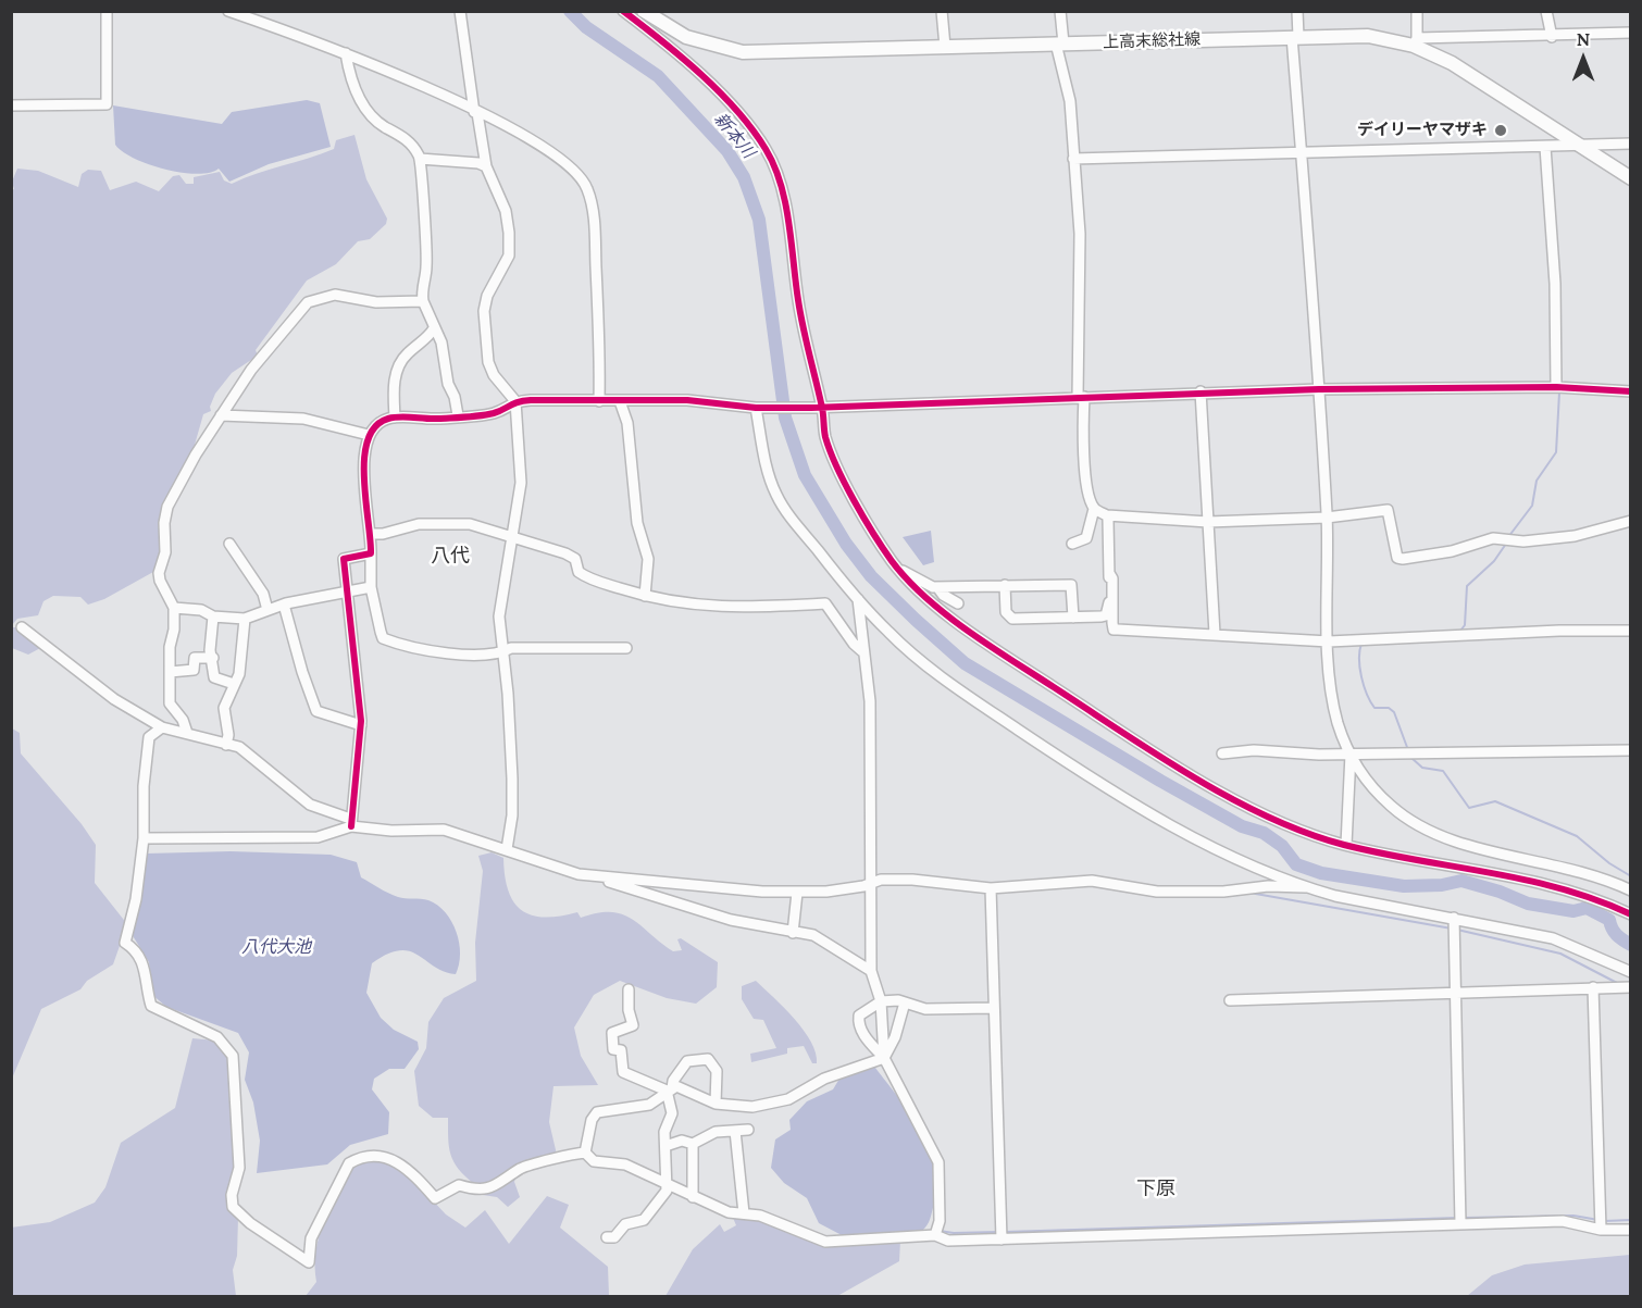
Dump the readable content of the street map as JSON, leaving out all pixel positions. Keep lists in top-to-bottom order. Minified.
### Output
{"streets":{"main road":["上高末総社線"]},"districts":["八代","下原"],"water":["新本川","八代大池"],"places":["デイリーヤマザキ"],"north":"top"}
